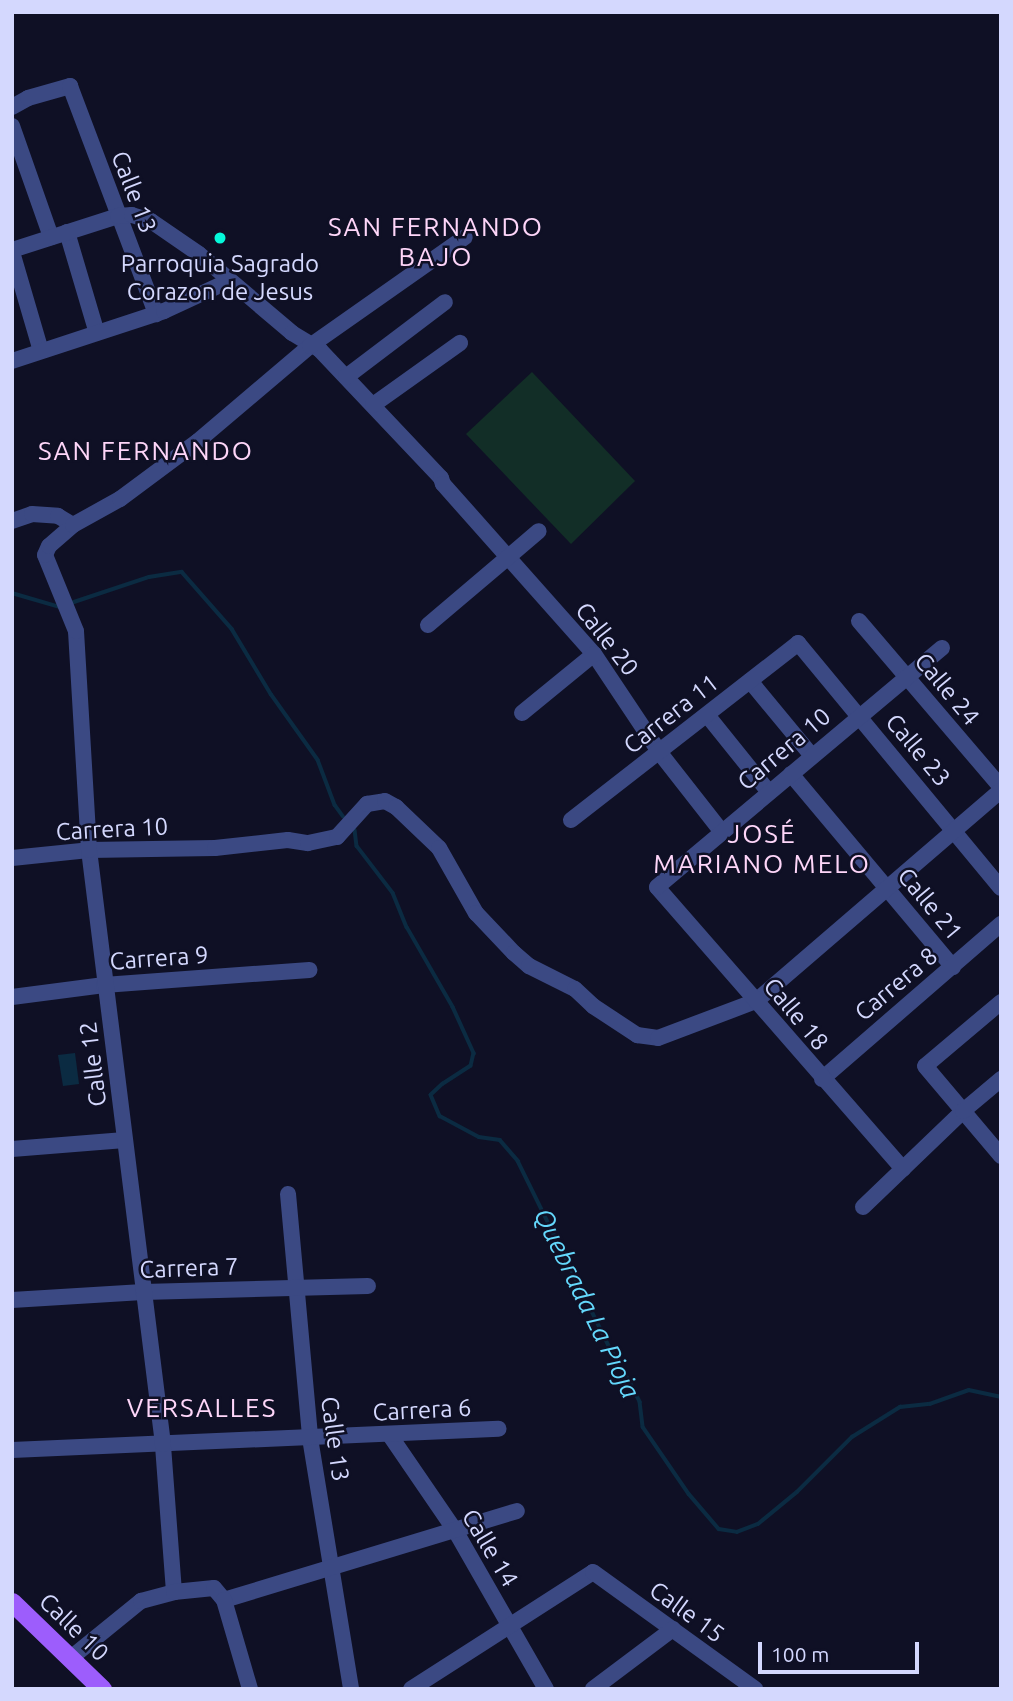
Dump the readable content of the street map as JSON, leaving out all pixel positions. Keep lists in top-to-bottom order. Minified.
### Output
{"streets":{"main road":["Calle 10"],"street":["Calle 13","Calle 20","Calle 24","Carrera 11","Carrera 10","Calle 23","Calle 21","Carrera 9","Carrera 8","Calle 18","Calle 12","Carrera 7","Carrera 6","Calle 14","Calle 15"]},"crossings":[["Calle 13","Carrera 7"],["Calle 13","Carrera 6"],["Calle 20","Carrera 11"],["Calle 20","Carrera 10"],["Calle 24","Carrera 10"],["Carrera 11","Calle 23"],["Carrera 10","Calle 23"],["Carrera 10","Calle 21"],["Carrera 10","Calle 18"],["Carrera 10","Calle 12"],["Calle 21","Carrera 8"],["Carrera 9","Calle 12"],["Carrera 8","Calle 18"],["Calle 12","Carrera 7"],["Calle 12","Carrera 6"],["Carrera 6","Calle 14"],["Calle 14","Calle 15"]],"districts":["SAN FERNANDO BAJO","SAN FERNANDO","JOSÉ MARIANO MELO","VERSALLES"],"water":["Quebrada La Pioja"],"places":["Parroquia Sagrado Corazon de Jesus"],"scale_bar":"100 m"}
